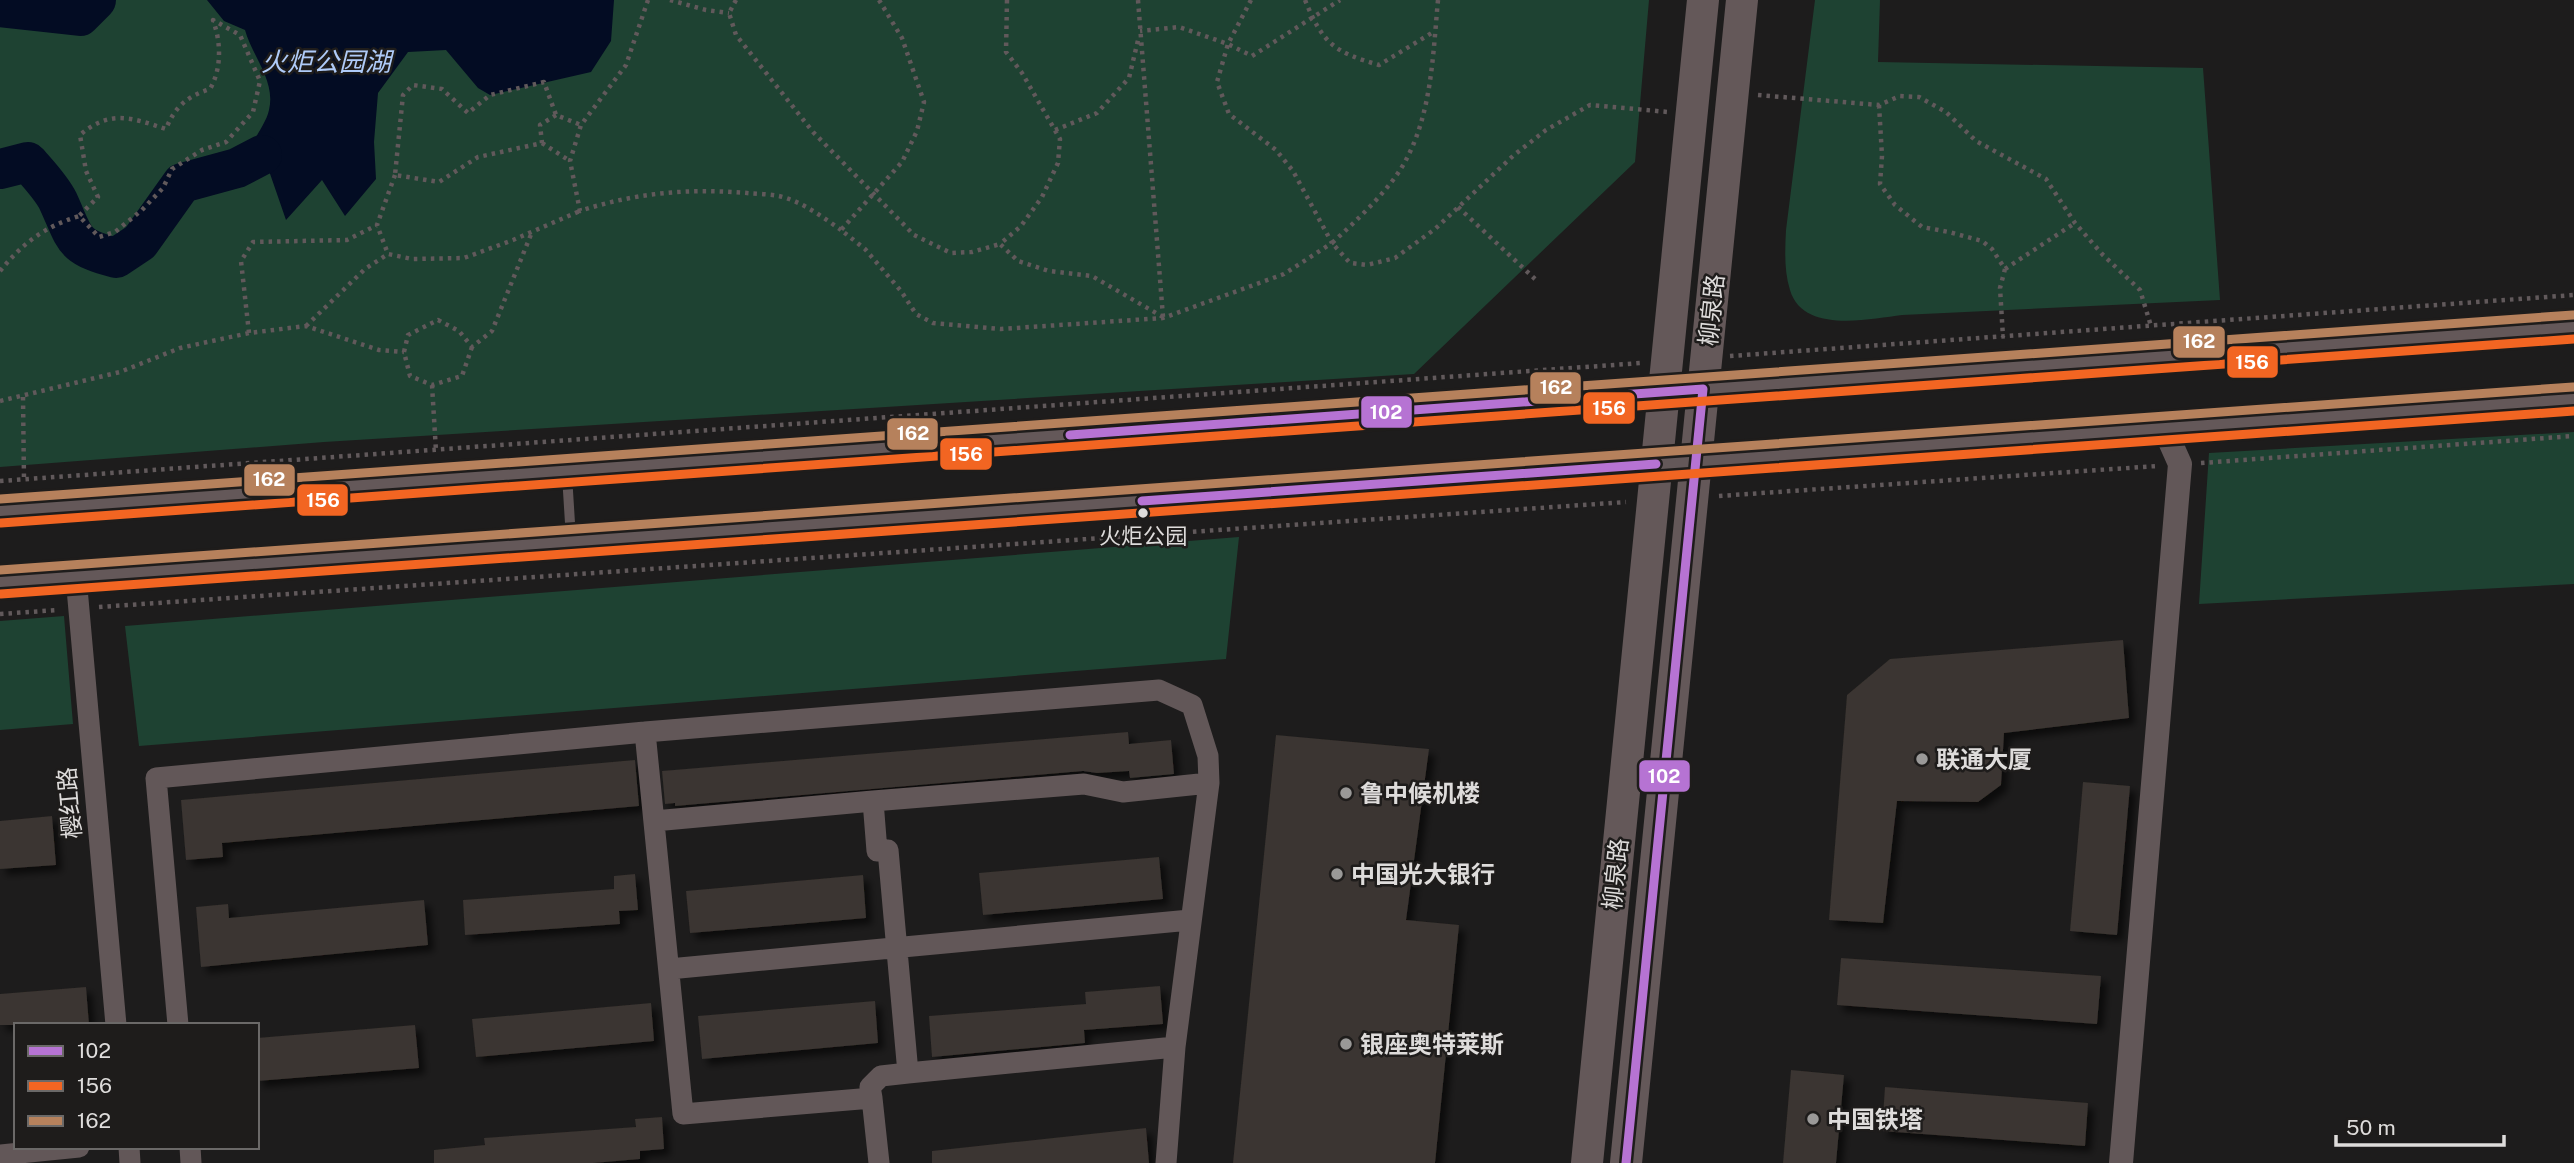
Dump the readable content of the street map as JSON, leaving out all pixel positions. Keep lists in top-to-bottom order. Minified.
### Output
{"streets":{"main road":["柳泉路"],"street":["樱红路"]},"water":["火炬公园湖"],"places":["火炬公园","联通大厦","鲁中候机楼","中国光大银行","银座奥特莱斯","中国铁塔"],"lines":["transit line 162","transit line 156","transit line 102"],"legend":["102","156","162"],"scale_bar":"50 m"}
